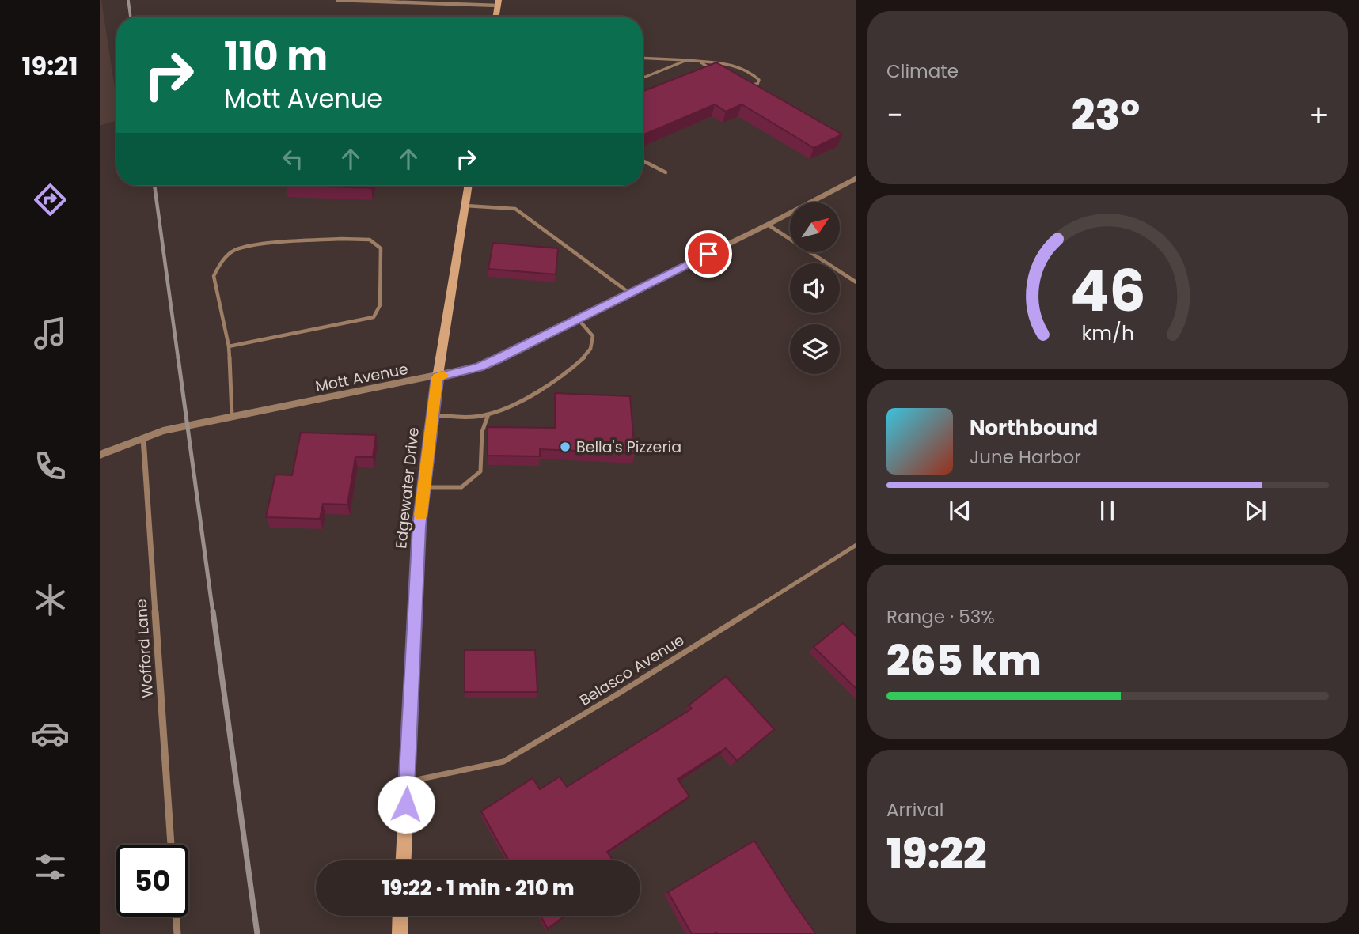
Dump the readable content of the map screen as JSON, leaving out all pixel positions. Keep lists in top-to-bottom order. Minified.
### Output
{"streets":{"main road":["Edgewater Drive"],"street":["Mott Avenue","Wofford Lane"],"lane":["Belasco Avenue"]},"crossings":[["Mott Avenue","Edgewater Drive"],["Mott Avenue","Wofford Lane"],["Edgewater Drive","Belasco Avenue"]],"places":["Bella's Pizzeria"],"north":"top right","page":{"tabs":"19:21","tile":["Climate",["Range · 53%","265 km"],["Arrival","19:22"]],"turn":["110 m","Mott Avenue"],"heat":["−","23°","+"],"song":["Northbound","June Harbor"],"limit":"50","trip":"19:22 · 1 min · 210 m","gauge":["46","km/h"]}}
